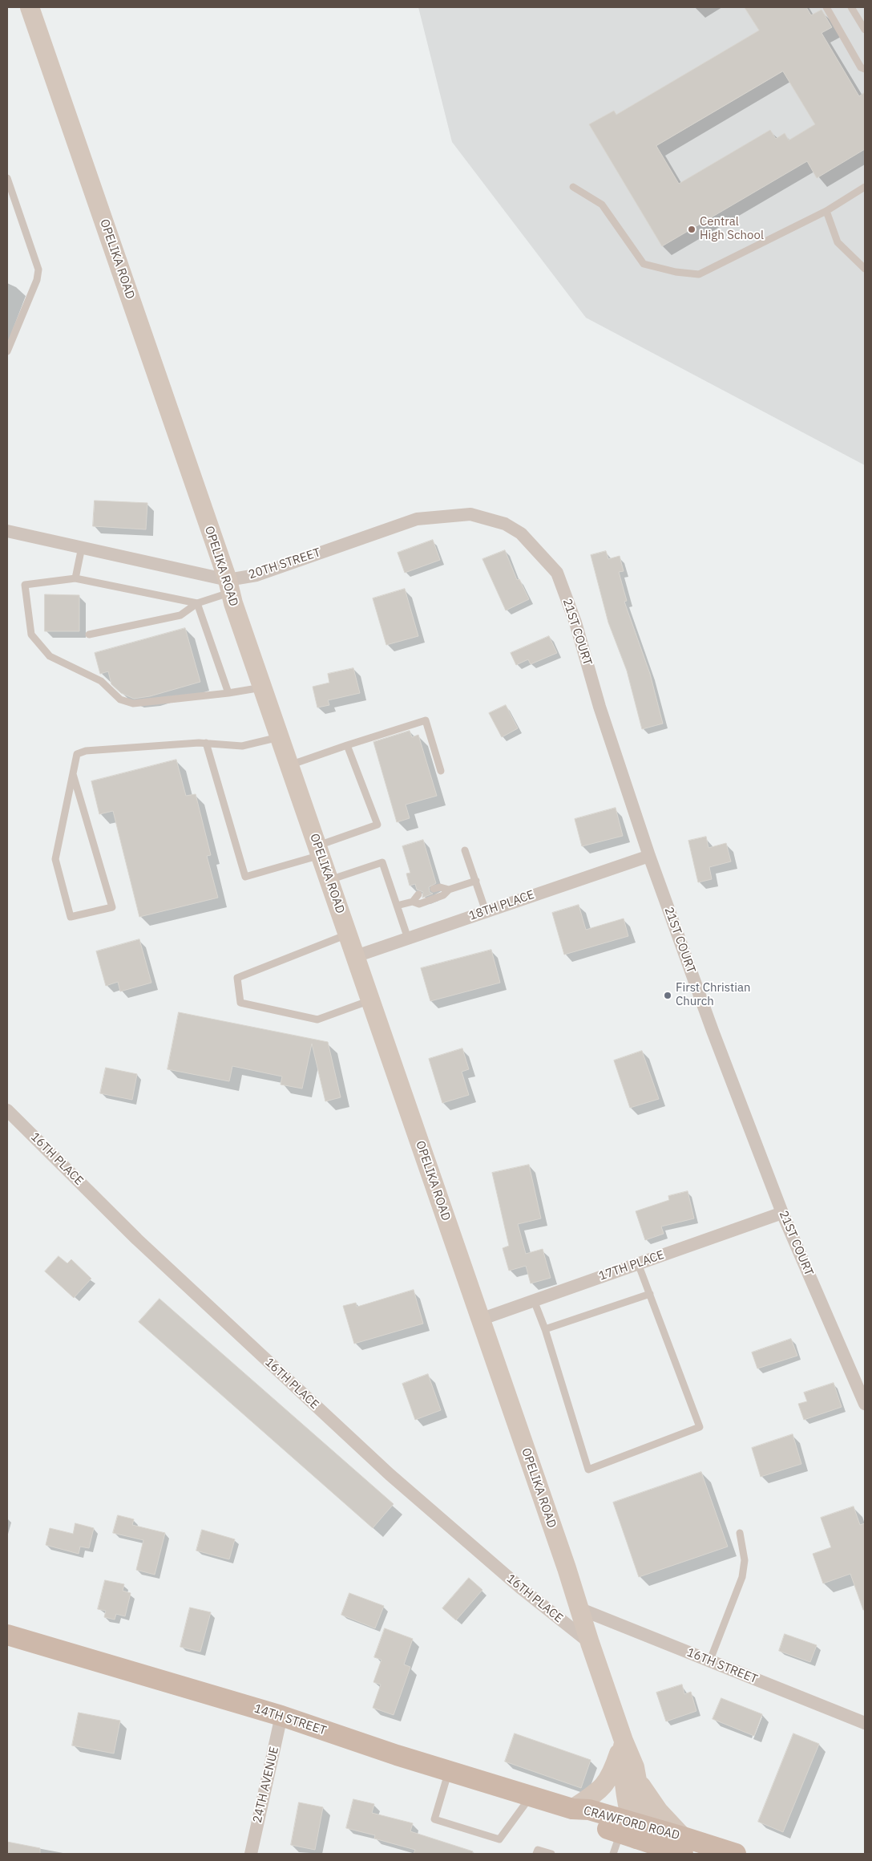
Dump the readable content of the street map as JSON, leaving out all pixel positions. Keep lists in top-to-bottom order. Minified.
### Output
{"streets":{"main road":["OPELIKA ROAD","14TH STREET","CRAWFORD ROAD"],"street":["20TH STREET","21ST COURT","18TH PLACE","16TH PLACE","17TH PLACE","16TH STREET","24TH AVENUE"]},"crossings":[["OPELIKA ROAD","20TH STREET"],["OPELIKA ROAD","18TH PLACE"],["OPELIKA ROAD","16TH PLACE"],["OPELIKA ROAD","17TH PLACE"],["OPELIKA ROAD","16TH STREET"],["OPELIKA ROAD","CRAWFORD ROAD"],["20TH STREET","21ST COURT"],["21ST COURT","18TH PLACE"],["21ST COURT","17TH PLACE"],["14TH STREET","24TH AVENUE"],["14TH STREET","CRAWFORD ROAD"]],"places":["Central High School","First Christian Church"]}
